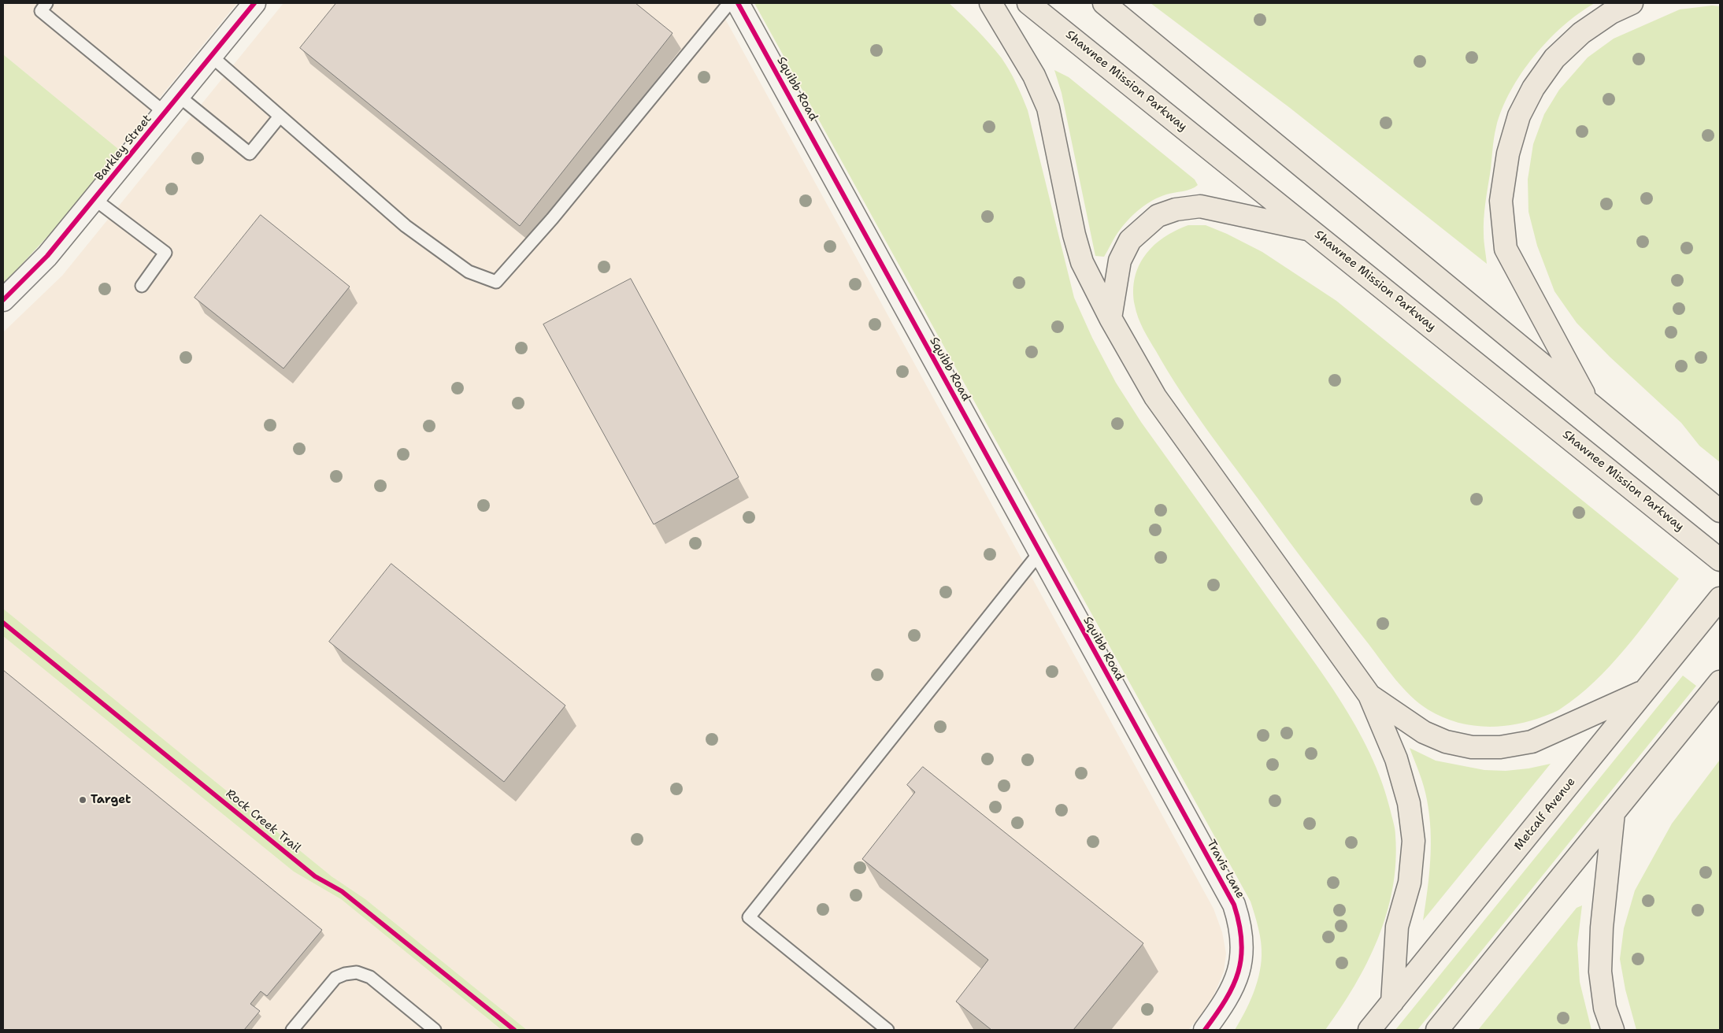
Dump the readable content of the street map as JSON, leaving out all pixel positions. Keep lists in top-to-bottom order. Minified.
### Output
{"streets":{"highway":["Shawnee Mission Parkway","Metcalf Avenue"],"street":["Squibb Road","Barkley Street","Travis Lane"],"cycle path":["Rock Creek Trail"]},"crossings":[["Squibb Road","Travis Lane"]],"places":["Target"]}
